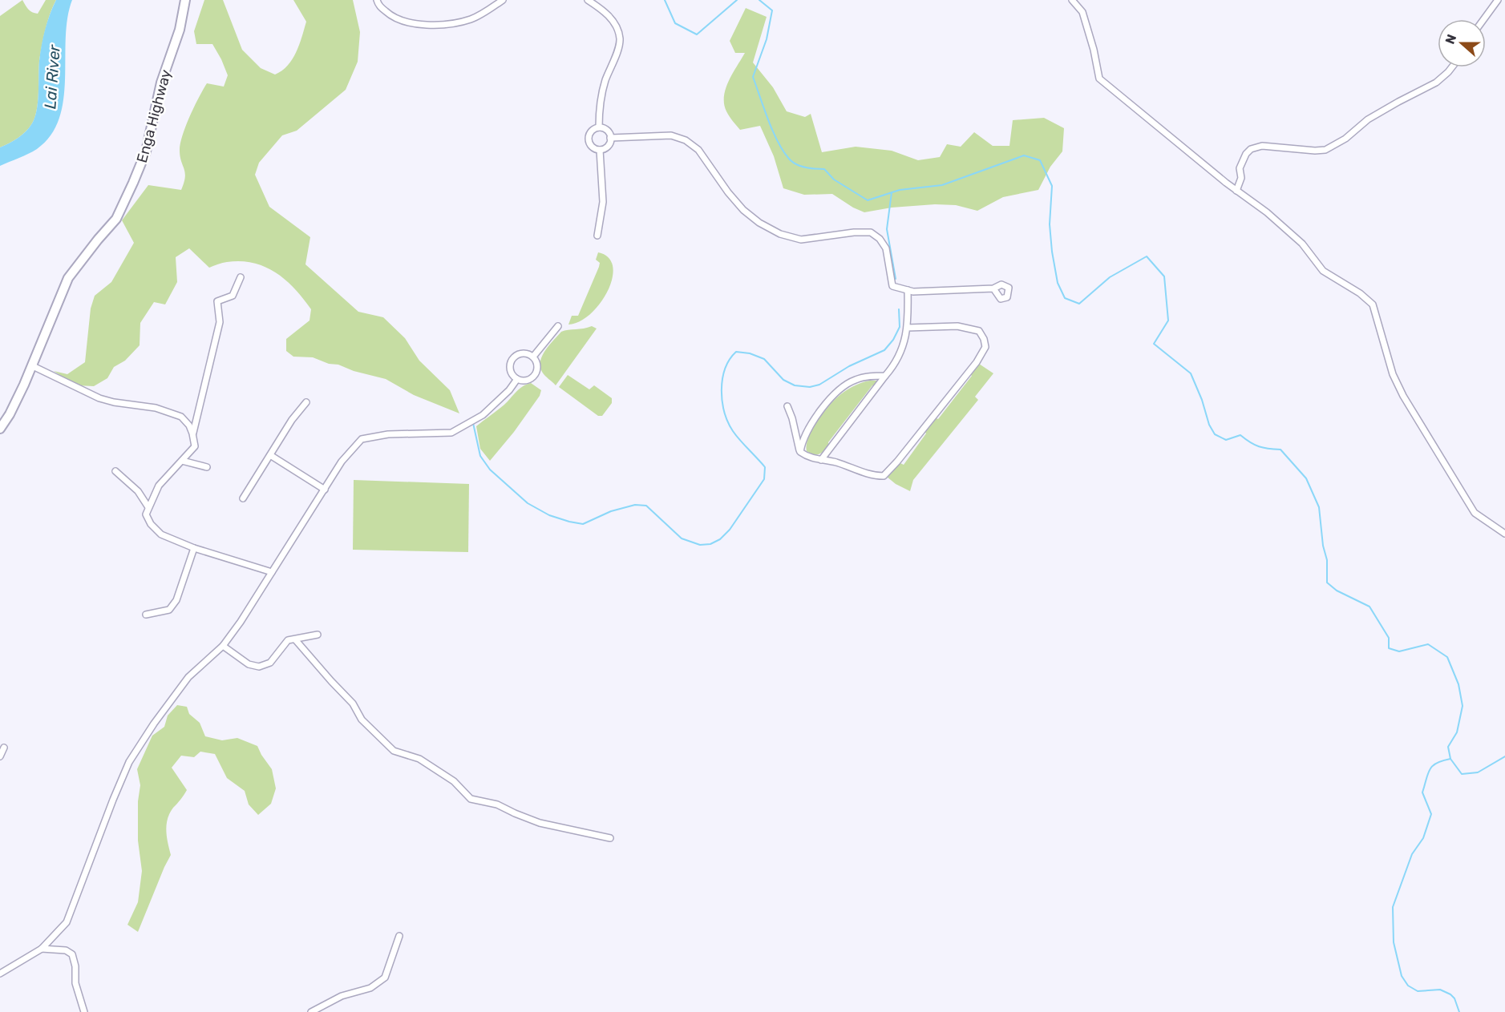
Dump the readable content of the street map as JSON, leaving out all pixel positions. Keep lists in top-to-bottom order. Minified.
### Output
{"streets":{"main road":["Enga Highway"]},"water":["Lai River"],"north":"left"}
